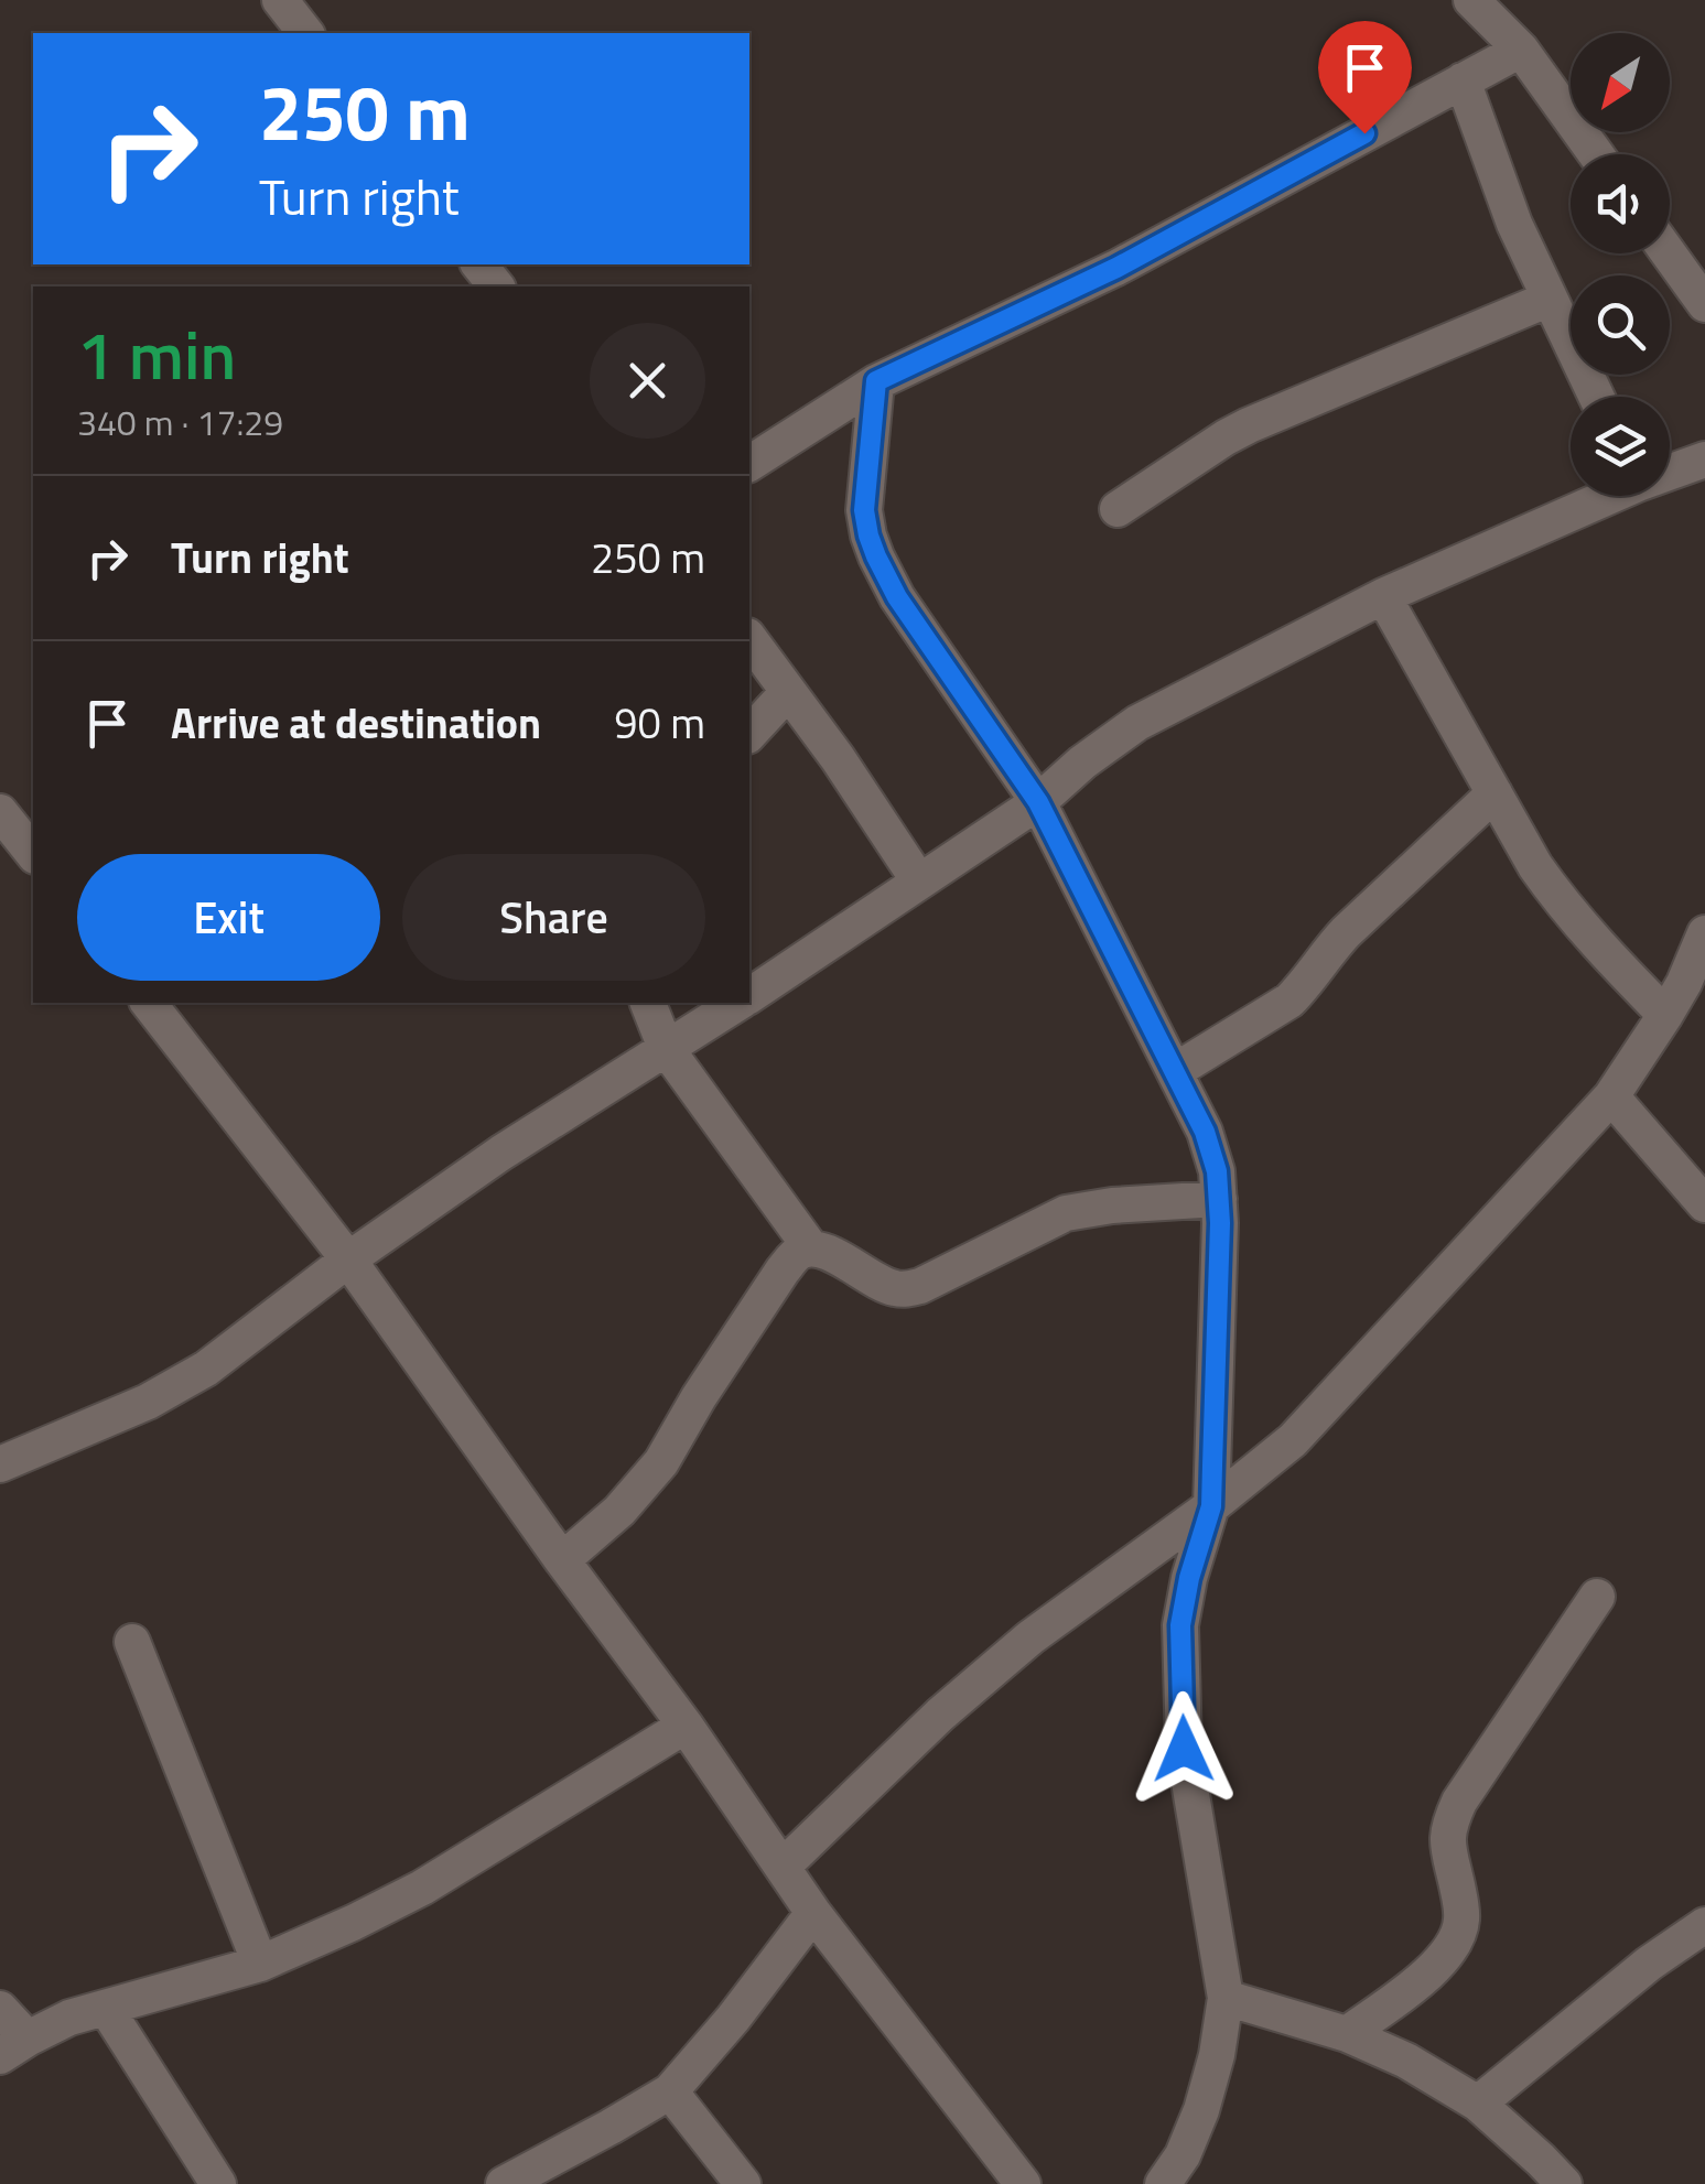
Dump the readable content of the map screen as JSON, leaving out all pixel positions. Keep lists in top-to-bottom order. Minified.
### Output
{"north":"bottom left","page":{"turn":["250 m","Turn right"],"heading":["1 min","340 m · 17:29"],"list":[{"name":"Turn right","value":"250 m"},{"name":"Arrive at destination","value":"90 m"}],"buttons":["Exit","Share"]}}
